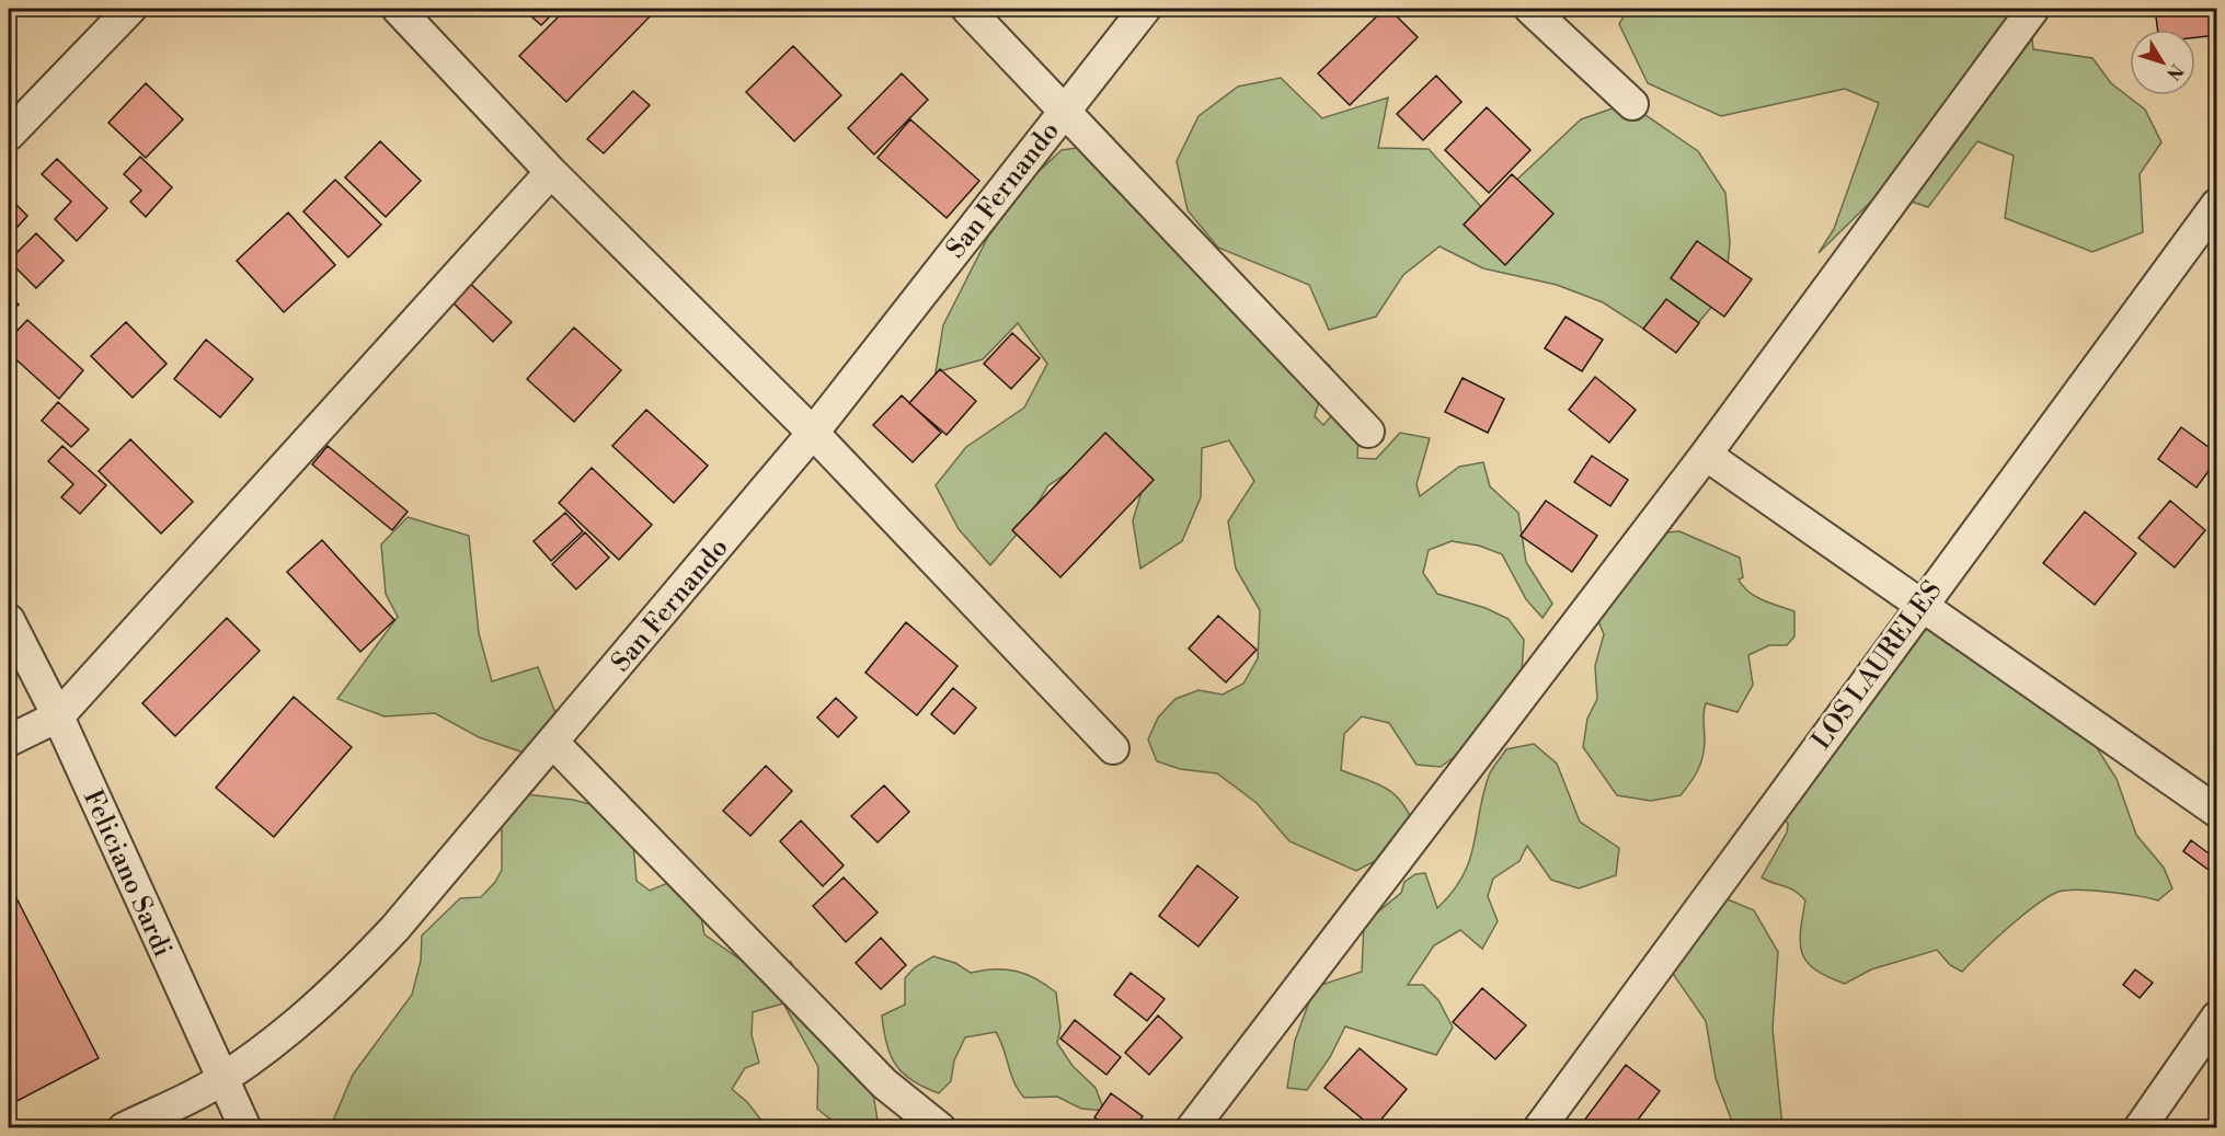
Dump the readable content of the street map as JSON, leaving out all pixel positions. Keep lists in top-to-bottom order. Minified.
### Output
{"streets":{"street":["San Fernando","LOS LAURELES","Feliciano Sardi"]},"crossings":[["San Fernando","Feliciano Sardi"]],"north":"bottom right"}
